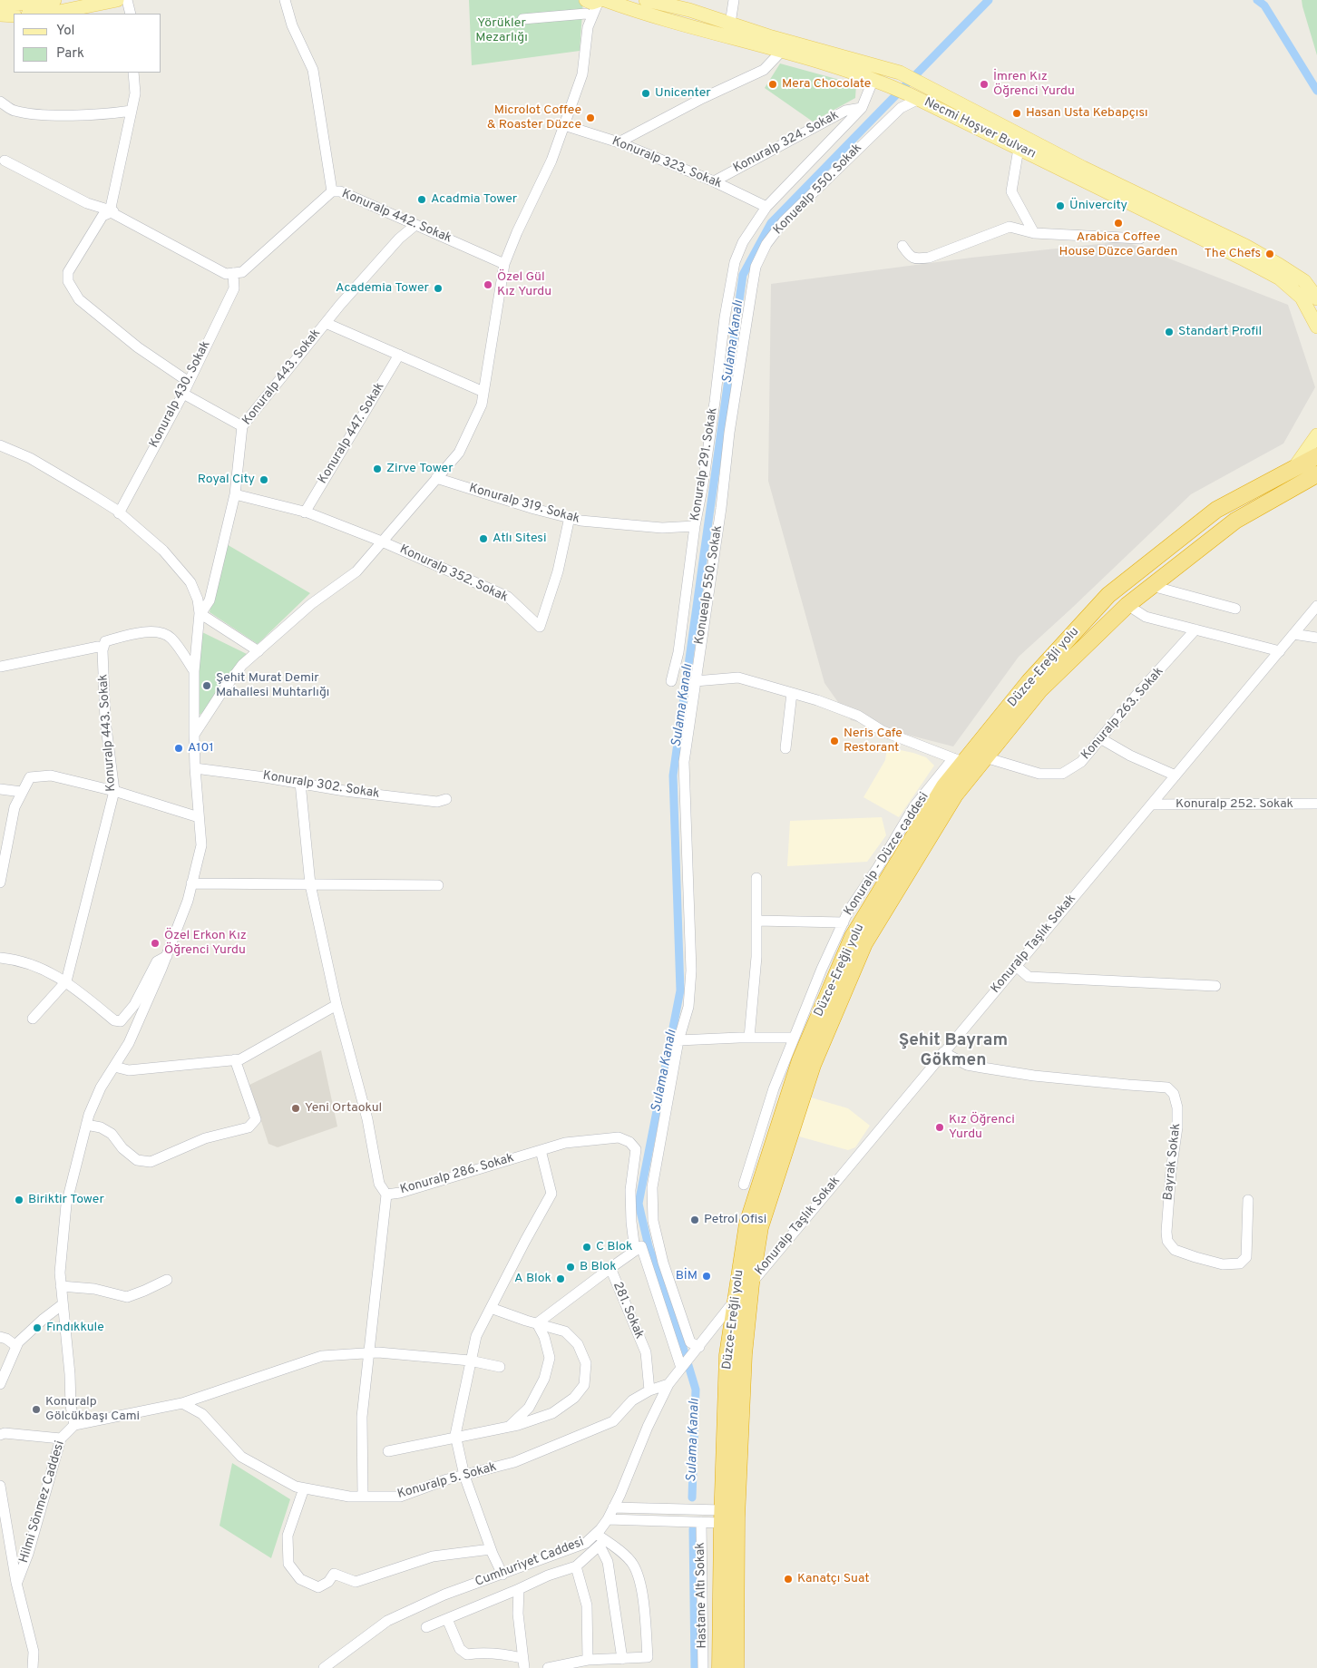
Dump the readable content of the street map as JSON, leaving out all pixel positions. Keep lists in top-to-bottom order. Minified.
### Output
{"streets":{"highway":["Düzce-Ereğli yolu"],"main road":["Necmi Hoşver Bulvarı"],"street":["Konuralp 324. Sokak","Konuralp 323. Sokak","Konuealp 550. Sokak","Konuralp 442. Sokak","Konuralp 443. Sokak","Konuralp 430. Sokak","Konuralp 447. Sokak","Konuralp 291. Sokak","Konuralp 319. Sokak","Konuralp 352. Sokak","Konuralp 263. Sokak","Konuralp 302. Sokak","Konuralp 252. Sokak","Konuralp - Düzce caddesi","Konuralp Taşlık Sokak","Bayrak Sokak","Konuralp 286. Sokak","281. Sokak","Konuralp 5. Sokak","Hilmi Sönmez Caddesi","Cumhuriyet Caddesi","Hastane Altı Sokak"]},"crossings":[["Necmi Hoşver Bulvarı","Konuealp 550. Sokak"],["Necmi Hoşver Bulvarı","Konuralp 291. Sokak"],["Konuralp 324. Sokak","Konuralp 323. Sokak"],["Konuralp 324. Sokak","Konuralp 291. Sokak"],["Konuralp 323. Sokak","Konuralp 291. Sokak"],["Konuealp 550. Sokak","Cumhuriyet Caddesi"],["Konuralp 442. Sokak","Konuralp 443. Sokak"],["Konuralp 442. Sokak","Konuralp 430. Sokak"],["Konuralp 291. Sokak","Konuralp 319. Sokak"],["Konuralp 319. Sokak","Konuralp 352. Sokak"],["Düzce-Ereğli yolu","Konuralp 263. Sokak"],["Düzce-Ereğli yolu","Konuralp - Düzce caddesi"],["Düzce-Ereğli yolu","Konuralp Taşlık Sokak"],["Düzce-Ereğli yolu","Cumhuriyet Caddesi"],["Konuralp 302. Sokak","Konuralp 286. Sokak"],["Konuralp 252. Sokak","Konuralp Taşlık Sokak"],["Konuralp Taşlık Sokak","Bayrak Sokak"],["281. Sokak","Konuralp 5. Sokak"],["Konuralp 5. Sokak","Cumhuriyet Caddesi"]],"districts":["Şehit Bayram Gökmen"],"water":["Sulama Kanalı"],"parks":["Yörükler Mezarlığı"],"places":["Mera Chocolate","İmren Kız Öğrenci Yurdu","Unicenter","Hasan Usta Kebapçısı","Microlot Coffee & Roaster Düzce","Acadmia Tower","Ünivercity","Arabica Coffee House Düzce Garden","The Chefs","Özel Gül Kız Yurdu","Academia Tower","Standart Profil","Zirve Tower","Royal City","Atlı Sitesi","Şehit Murat Demir Mahallesi Muhtarlığı","Neris Cafe Restorant","A101","Özel Erkon Kız Öğrenci Yurdu","Yeni Ortaokul","Kız Öğrenci Yurdu","Biriktir Tower","Petrol Ofisi","C Blok","B Blok","BİM","A Blok","Fındıkkule","Konuralp Gölcükbaşı Cami","Kanatçı Suat"],"legend":["Yol","Park"]}
